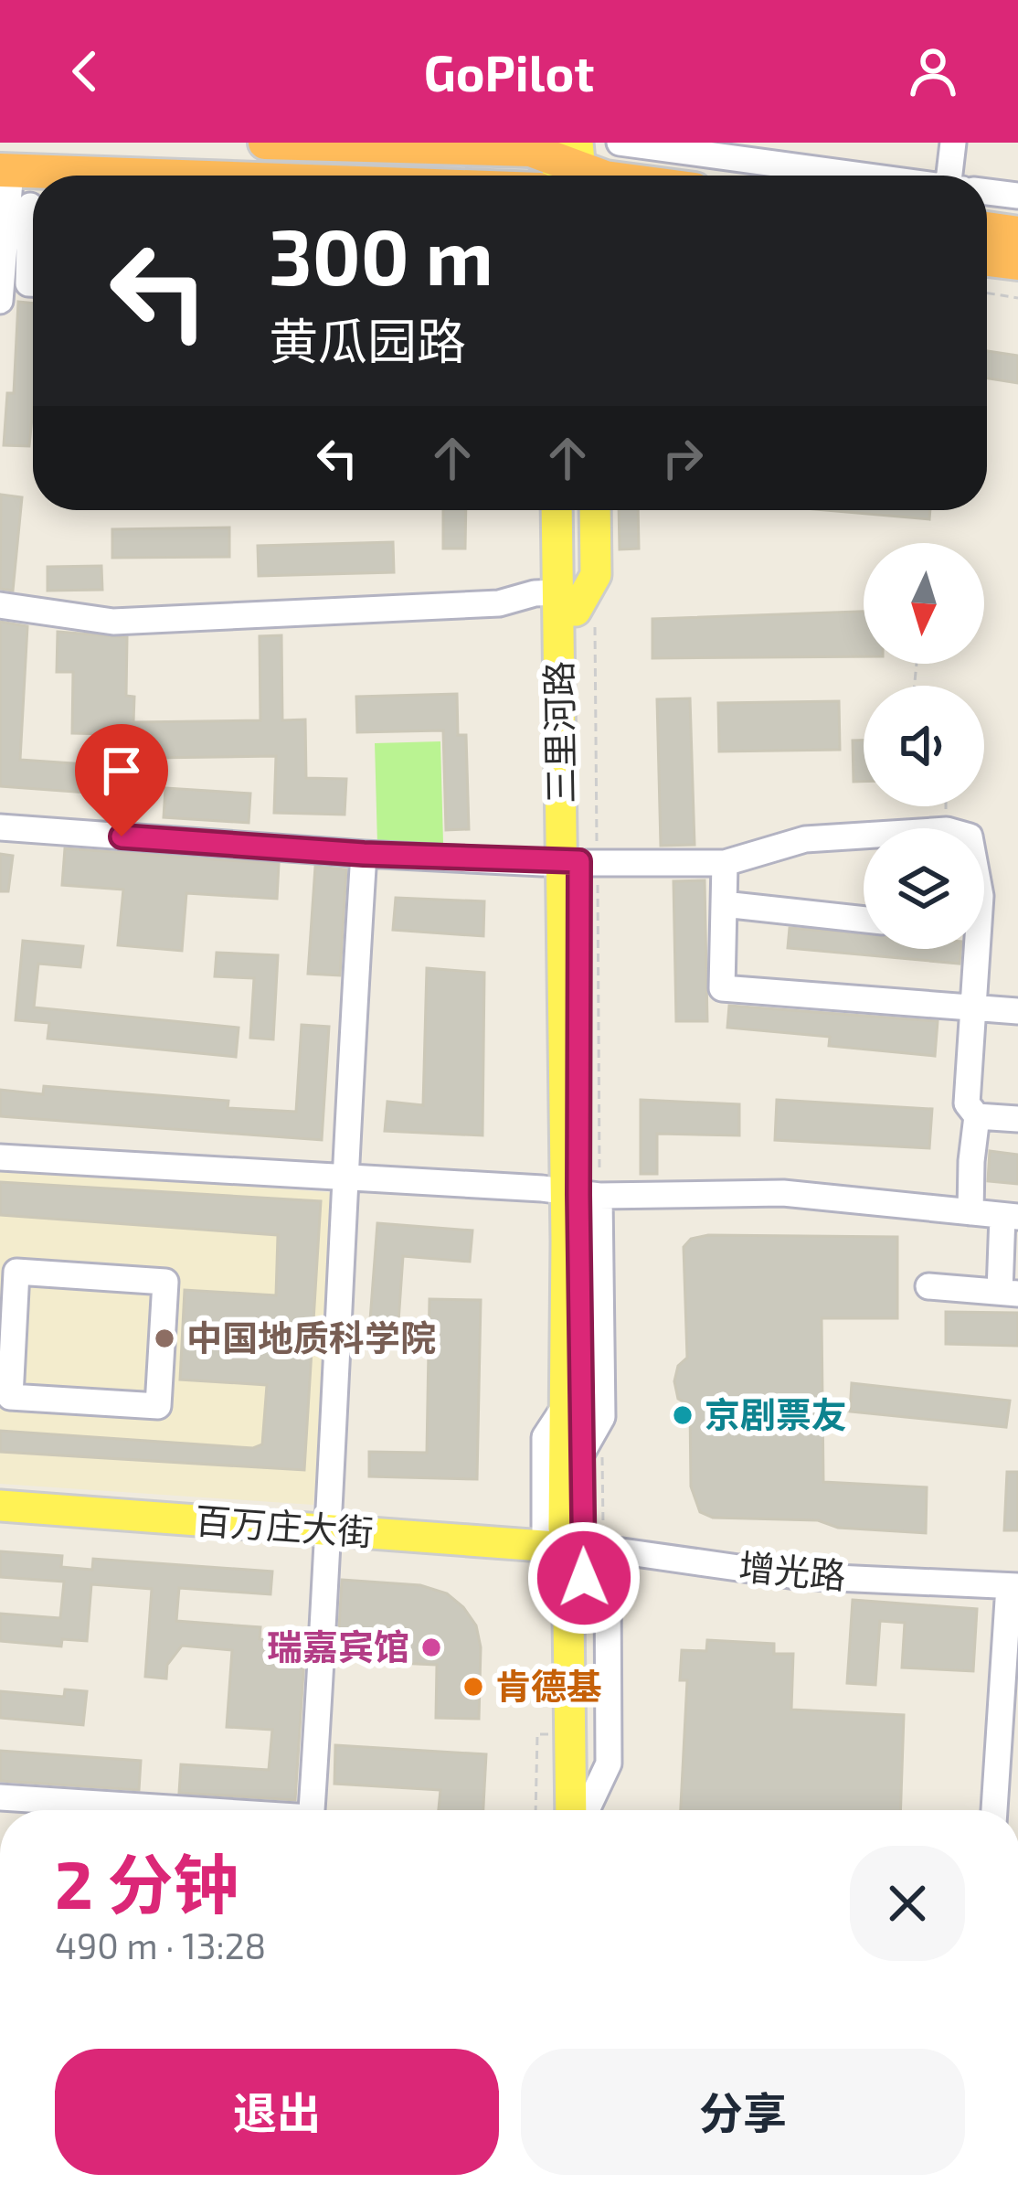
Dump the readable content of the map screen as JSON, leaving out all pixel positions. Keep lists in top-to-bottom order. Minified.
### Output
{"streets":{"main road":["三里河路","百万庄大街"],"street":["增光路"]},"crossings":[["三里河路","百万庄大街"],["三里河路","增光路"],["百万庄大街","增光路"]],"places":["中国地质科学院","京剧票友","瑞嘉宾馆","肯德基"],"north":"bottom","page":{"header":"GoPilot","turn":["300 m","黄瓜园路"],"heading":["2 分钟","490 m · 13:28"],"buttons":["退出","分享"]}}
